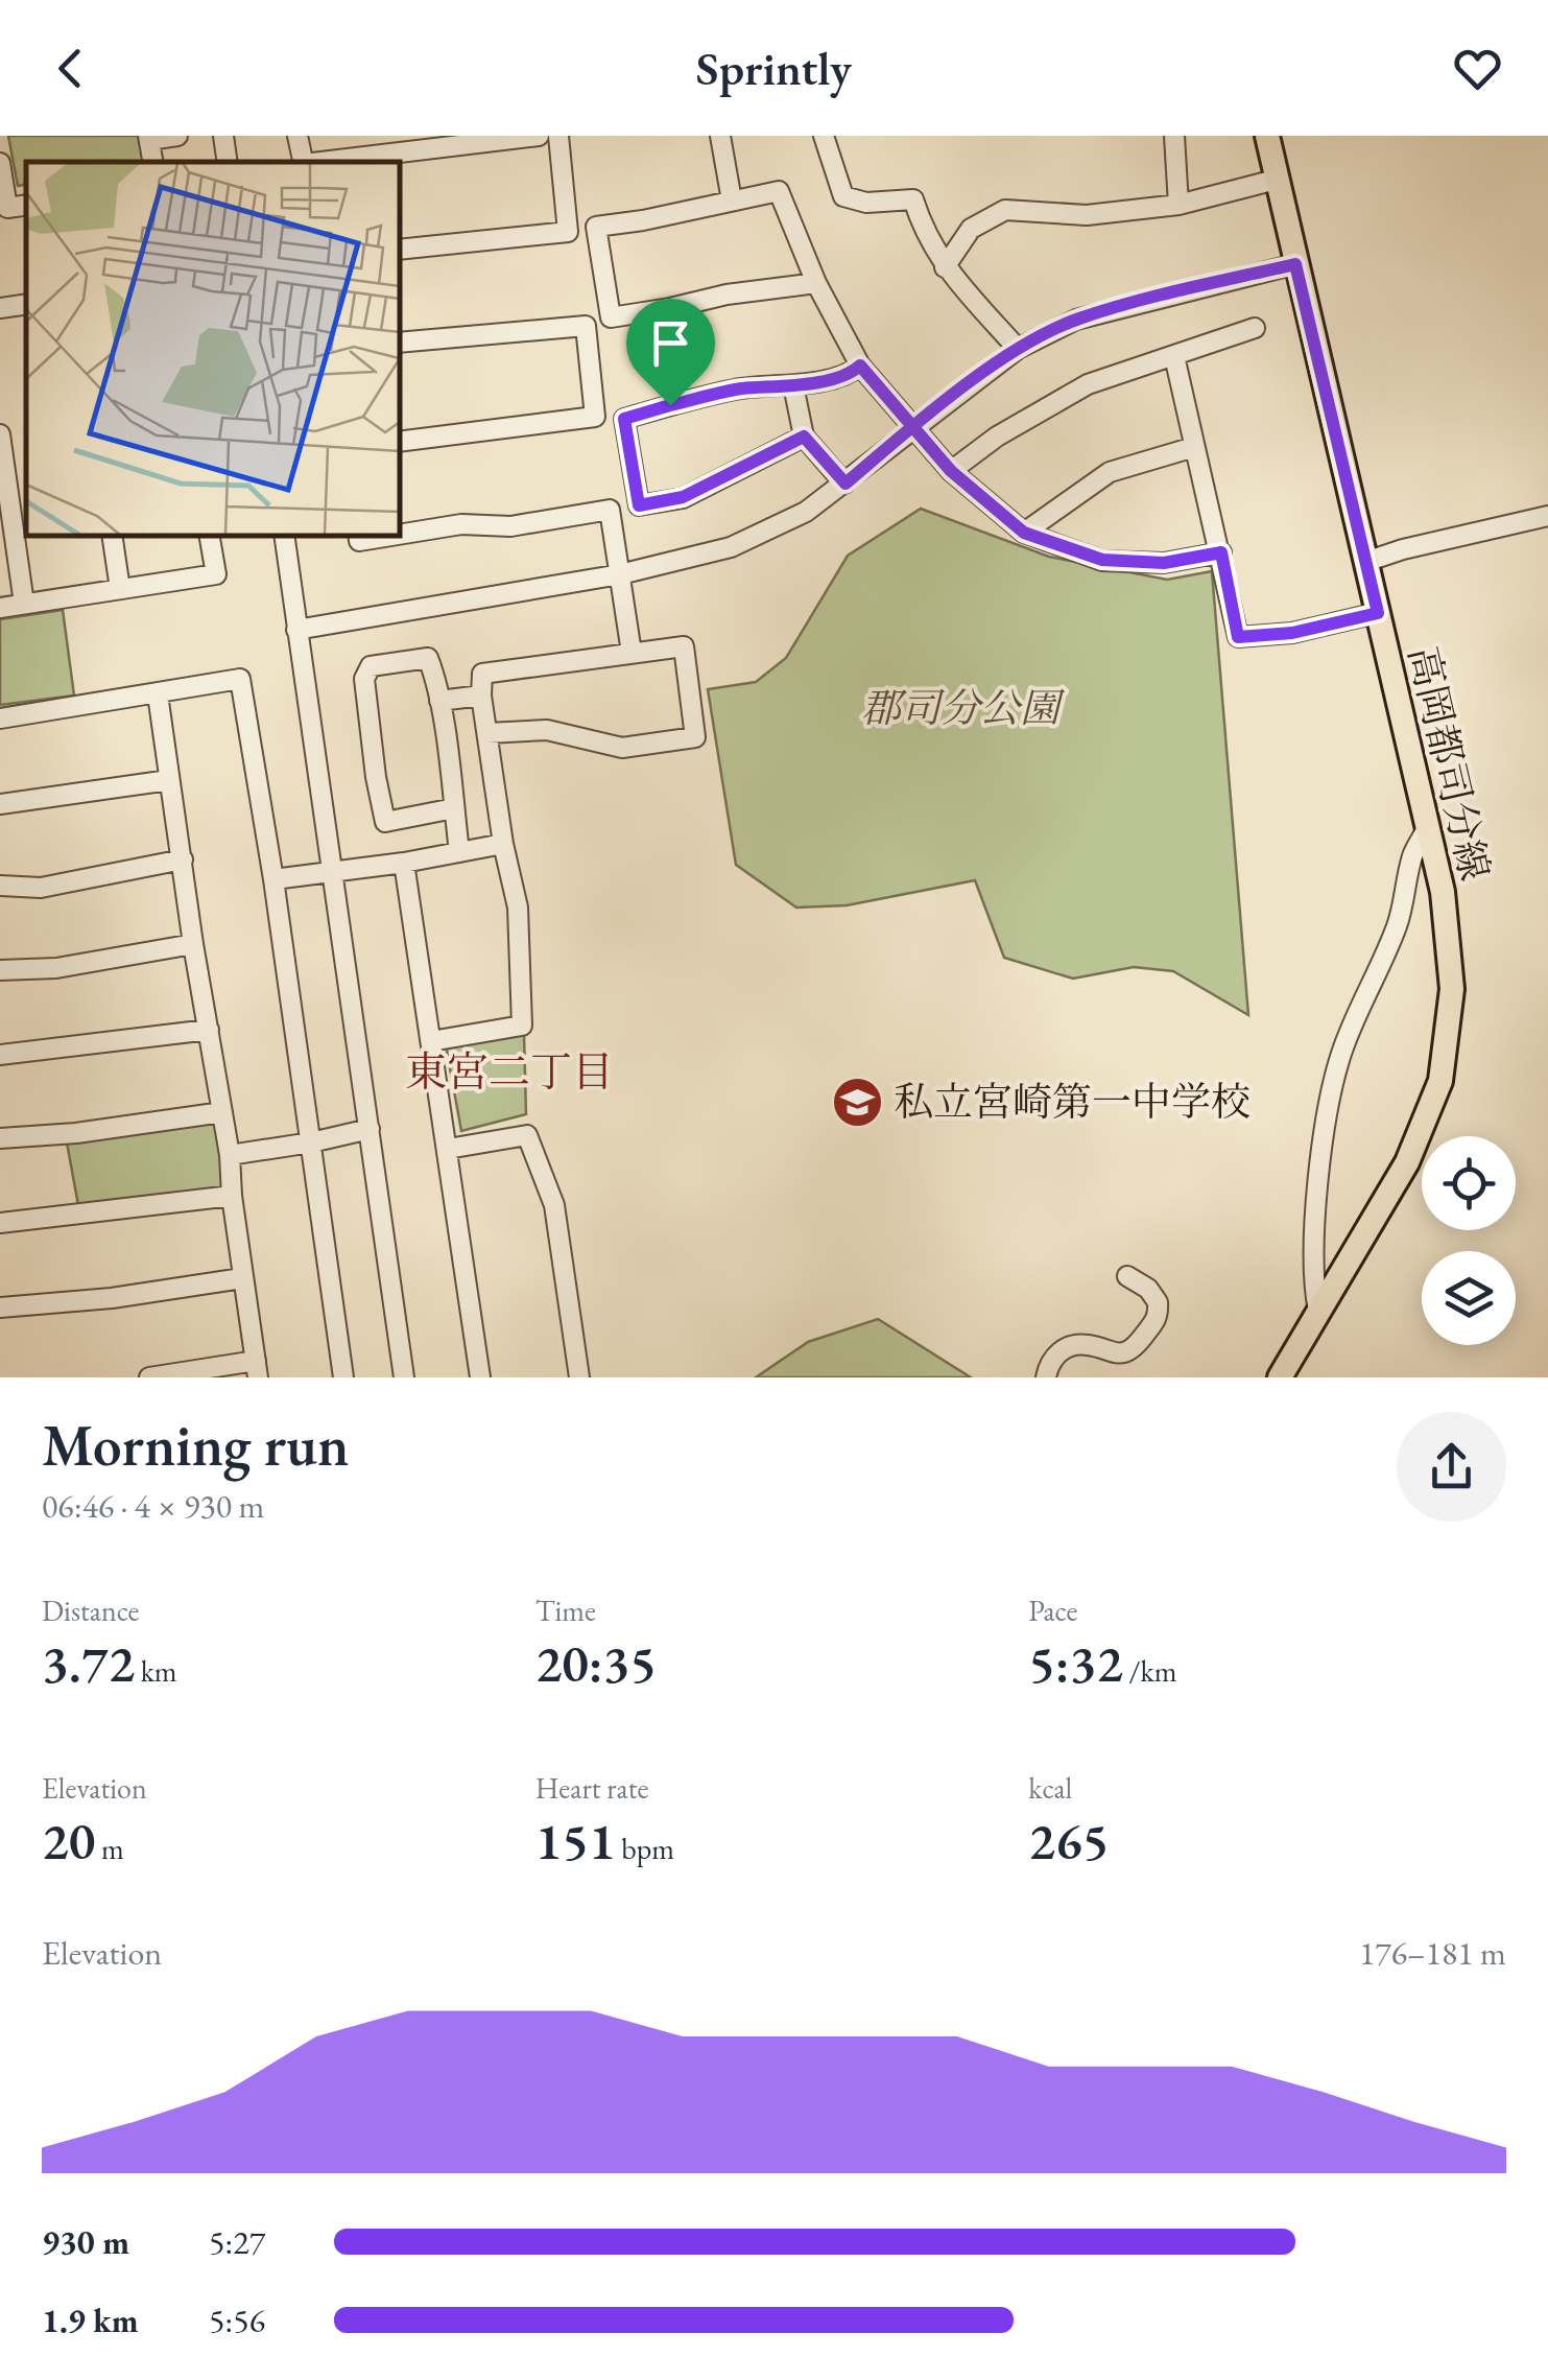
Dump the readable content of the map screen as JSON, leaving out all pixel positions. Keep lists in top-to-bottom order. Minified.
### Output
{"streets":{"main road":["高岡都司分線"]},"districts":["東宮二丁目"],"parks":["郡司分公園"],"places":{"school or university":["私立宮崎第一中学校"]},"page":{"header":"Sprintly","heading":["Morning run","06:46 · 4 × 930 m"],"stats":[["Distance","3.72 km"],["Time","20:35"],["Pace","5:32 /km"],["Elevation","20 m"],["Heart rate","151 bpm"],["kcal","265"]],"chart":["Elevation","176–181 m"],"list":[{"name":"930 m","note":"5:27"},{"name":"1.9 km","note":"5:56"}]}}
